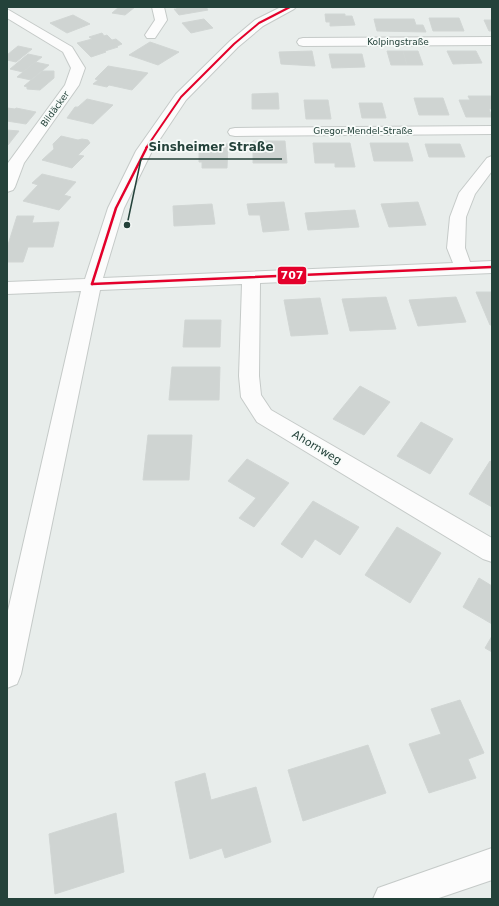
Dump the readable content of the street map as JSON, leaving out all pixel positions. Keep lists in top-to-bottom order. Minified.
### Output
{"streets":{"street":["Kolpingstraße","Bildäcker","Gregor-Mendel-Straße","Ahornweg"]},"places":["Sinsheimer Straße"],"lines":["transit line 707"]}
